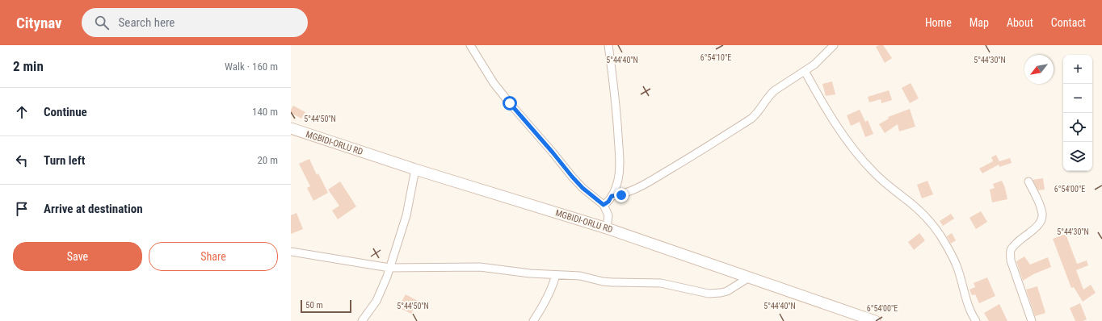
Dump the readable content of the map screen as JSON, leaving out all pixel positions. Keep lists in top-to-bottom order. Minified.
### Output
{"streets":{"main road":["MGBIDI-ORLU RD"]},"scale_bar":"50 m","north":"bottom left","page":{"header":"Citynav","search":"Search here","nav":["Home","Map","About","Contact"],"heading":["2 min","Walk · 160 m"],"map_buttons":["+","−"],"list":[["Continue","140 m"],["Turn left","20 m"],"Arrive at destination"],"buttons":["Save","Share"],"scale":"50 m"},"coordinates":["6°54'10\"E","5°44'40\"N","5°44'30\"N","5°44'50\"N","6°54'00\"E"]}
